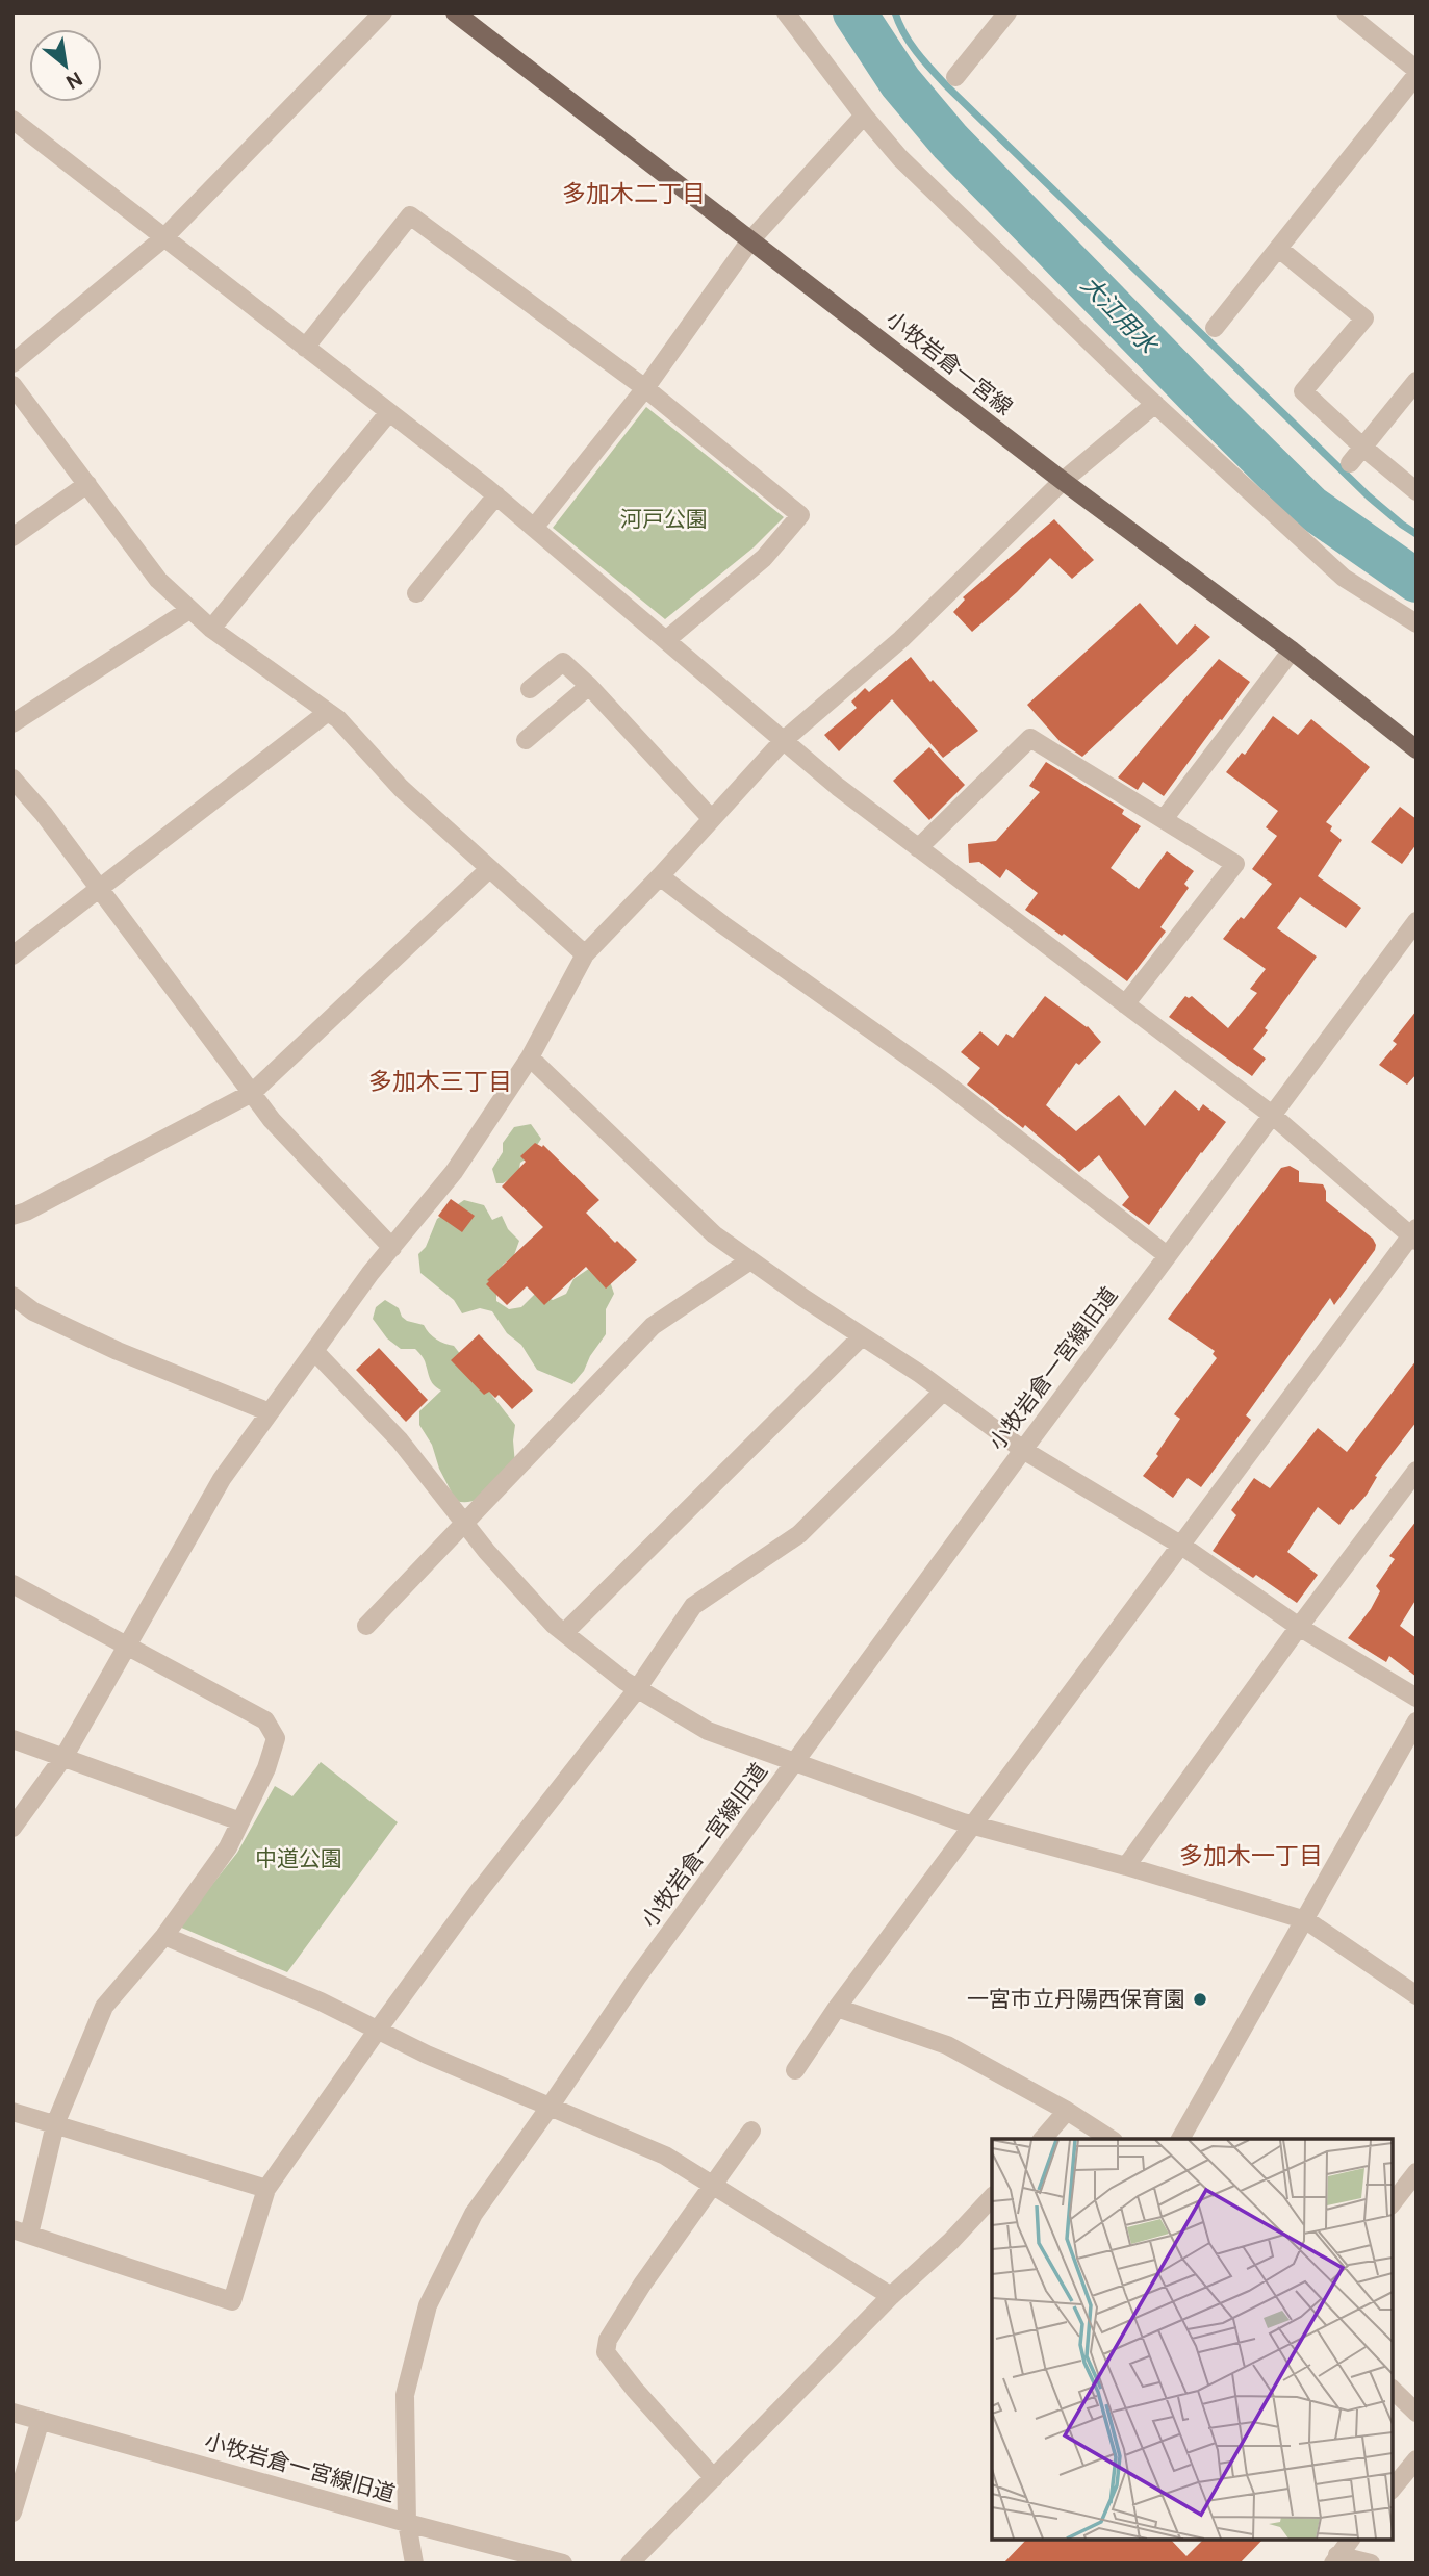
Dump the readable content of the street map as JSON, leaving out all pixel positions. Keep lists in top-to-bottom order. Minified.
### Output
{"streets":{"main road":["小牧岩倉一宮線"],"street":["小牧岩倉一宮線旧道"]},"districts":["多加木二丁目","多加木三丁目","多加木一丁目"],"water":["大江用水"],"parks":["河戸公園","中道公園"],"places":["一宮市立丹陽西保育園"],"north":"bottom right"}
